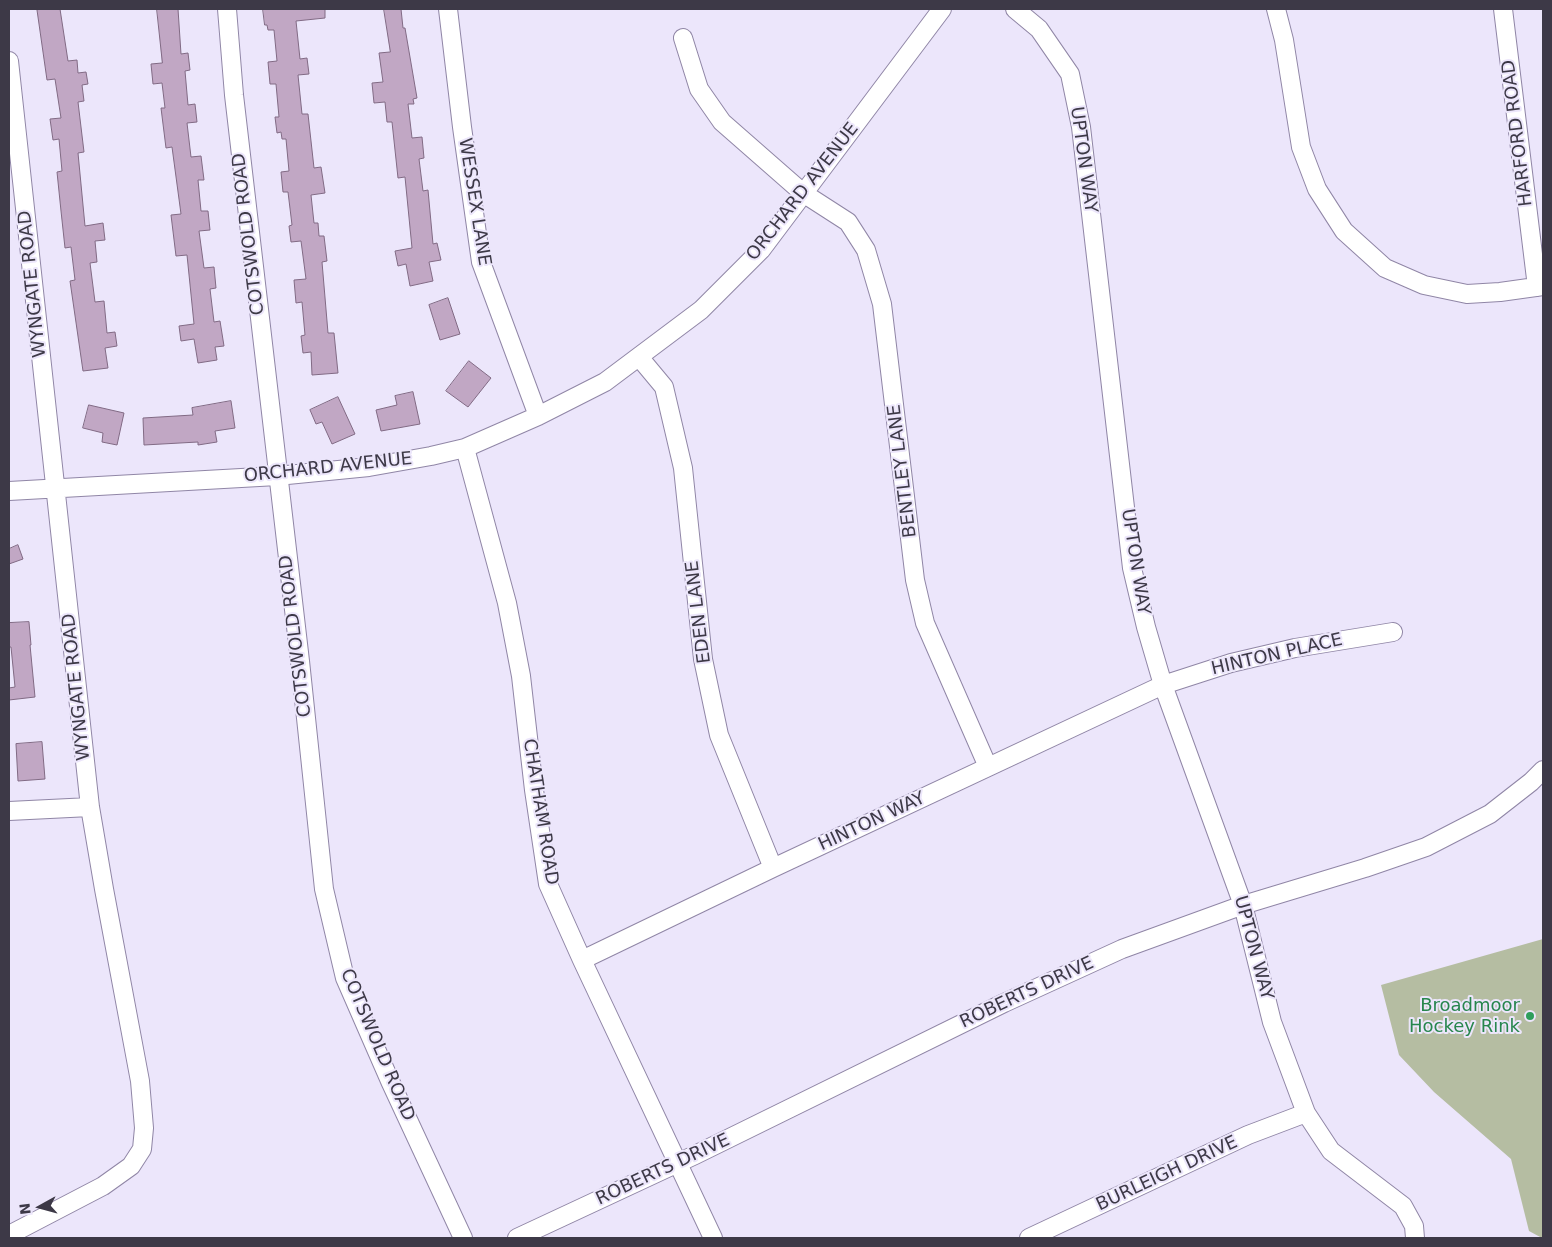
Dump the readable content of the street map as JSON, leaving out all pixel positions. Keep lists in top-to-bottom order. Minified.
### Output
{"streets":{"street":["HARFORD ROAD","UPTON WAY","ORCHARD AVENUE","WESSEX LANE","COTSWOLD ROAD","WYNGATE ROAD","BENTLEY LANE","EDEN LANE","HINTON PLACE","CHATHAM ROAD","HINTON WAY","ROBERTS DRIVE","BURLEIGH DRIVE"]},"crossings":[["UPTON WAY","HINTON PLACE"],["UPTON WAY","HINTON WAY"],["UPTON WAY","ROBERTS DRIVE"],["UPTON WAY","BURLEIGH DRIVE"],["ORCHARD AVENUE","WESSEX LANE"],["ORCHARD AVENUE","COTSWOLD ROAD"],["ORCHARD AVENUE","WYNGATE ROAD"],["ORCHARD AVENUE","BENTLEY LANE"],["ORCHARD AVENUE","EDEN LANE"],["ORCHARD AVENUE","CHATHAM ROAD"],["BENTLEY LANE","HINTON WAY"],["EDEN LANE","HINTON WAY"],["HINTON PLACE","HINTON WAY"],["CHATHAM ROAD","HINTON WAY"],["CHATHAM ROAD","ROBERTS DRIVE"]],"places":["Broadmoor Hockey Rink"],"north":"left"}
